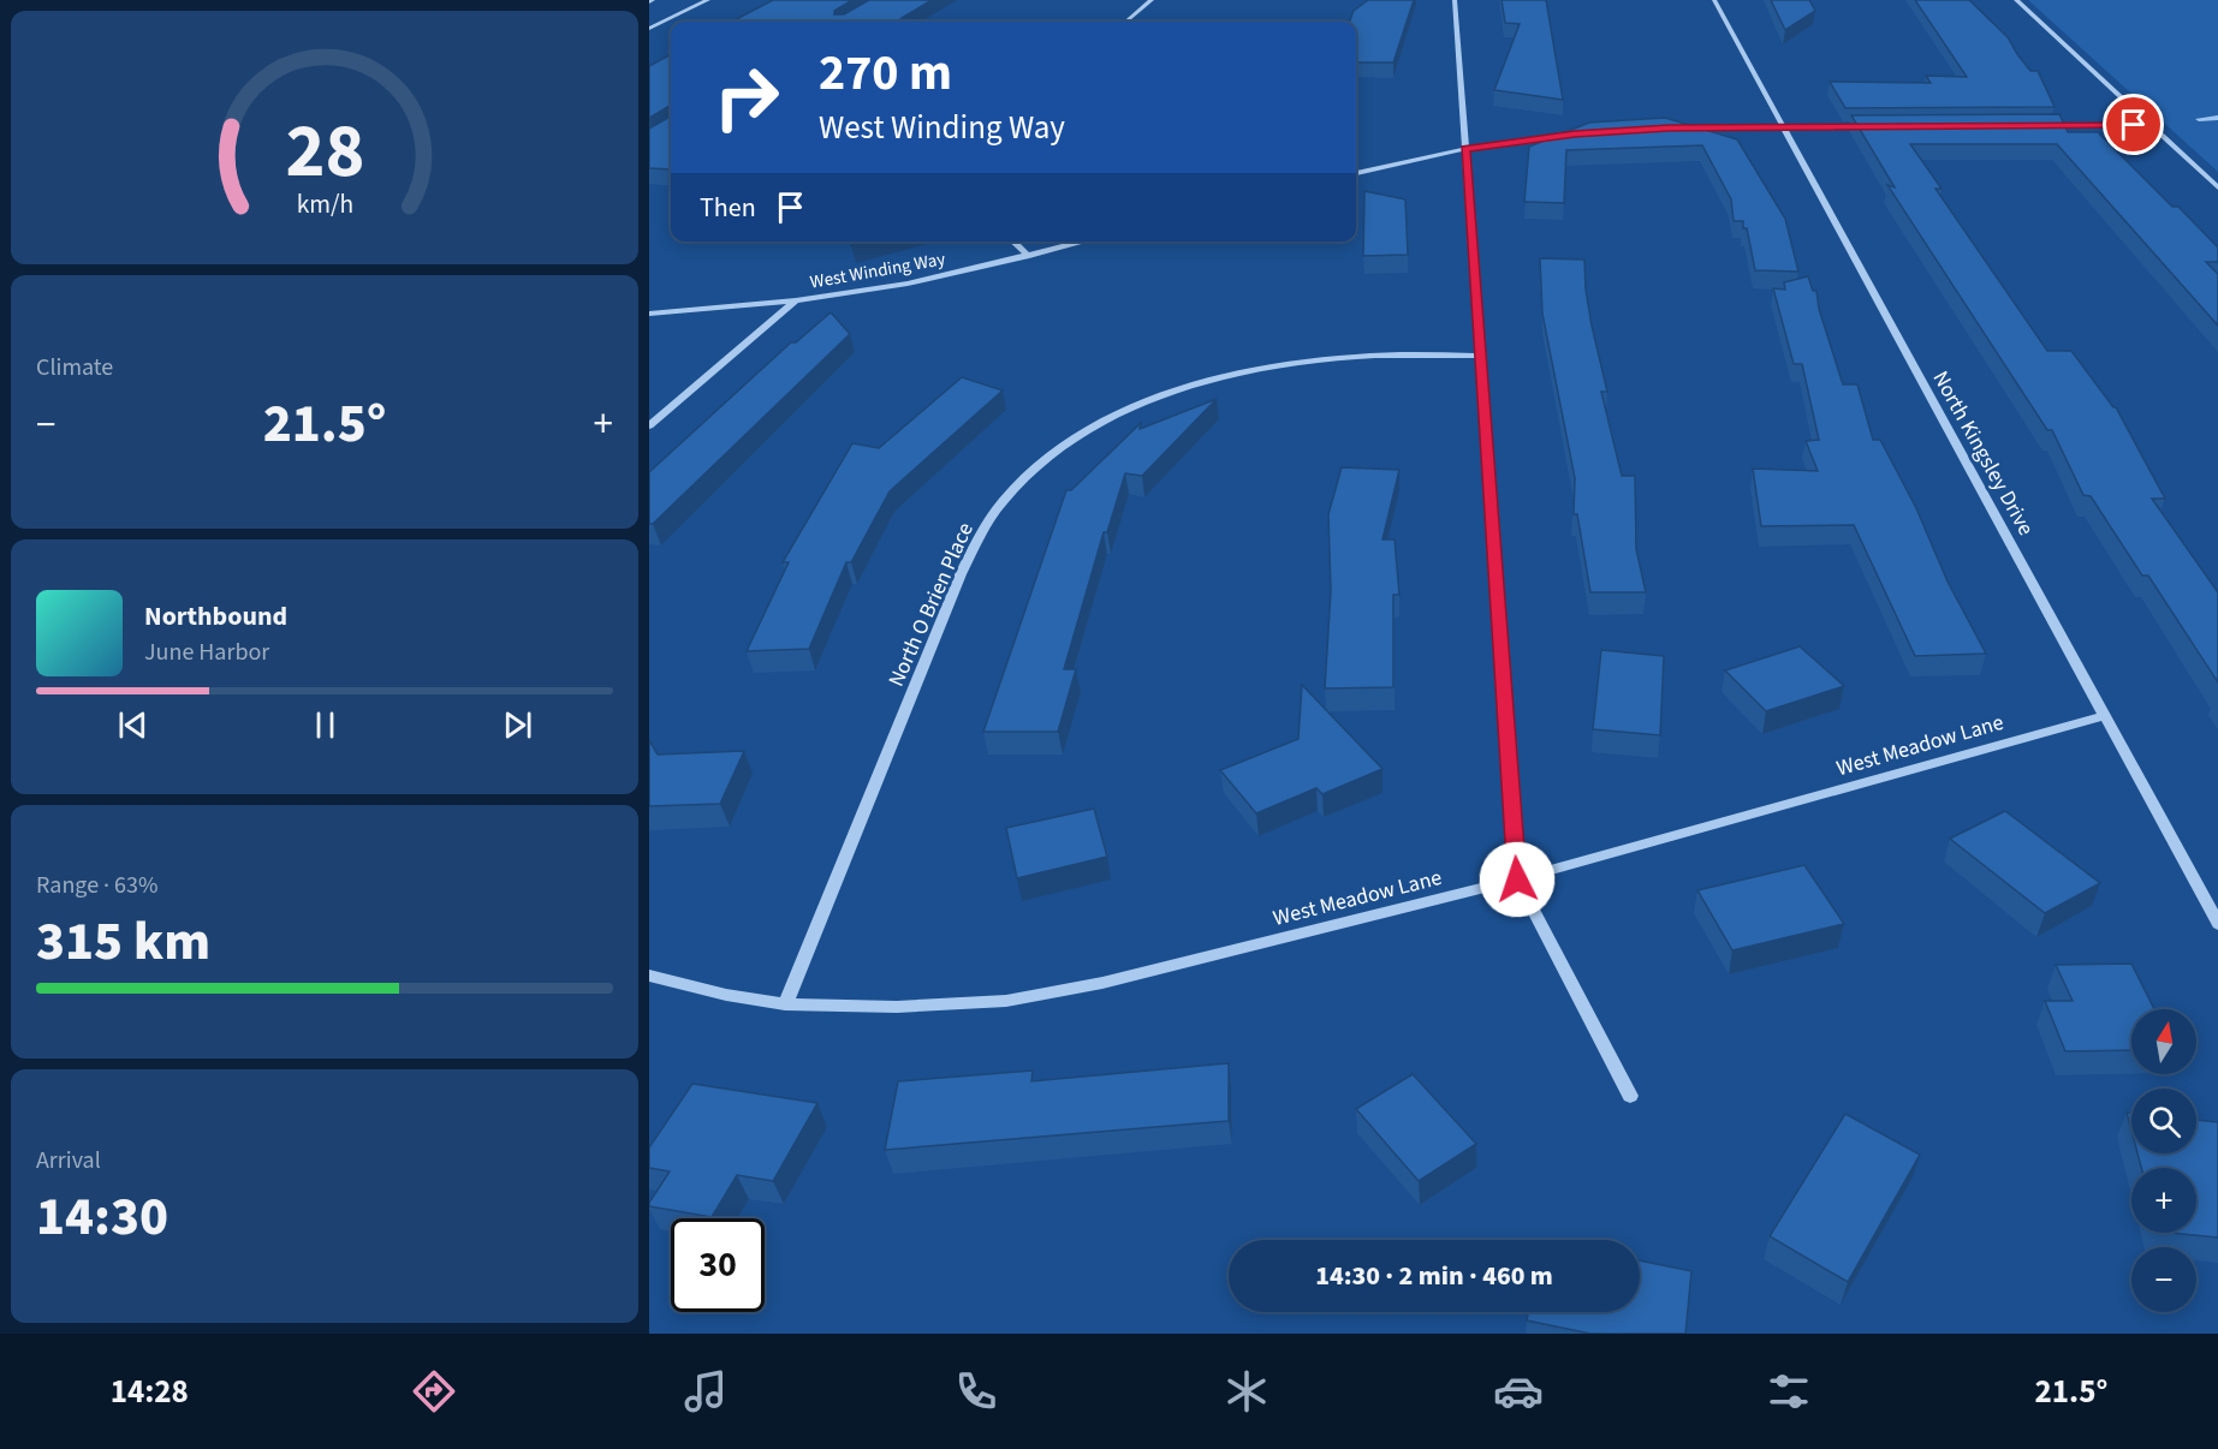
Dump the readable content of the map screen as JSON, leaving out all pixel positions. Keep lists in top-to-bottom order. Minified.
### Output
{"streets":{"street":["West Winding Way","North Kingsley Drive","North O Brien Place","West Meadow Lane"]},"crossings":[["North Kingsley Drive","West Meadow Lane"],["North O Brien Place","West Meadow Lane"]],"north":"top","page":{"turn":["270 m","West Winding Way"],"then":"Then","tile":["Climate",["Range · 63%","315 km"],["Arrival","14:30"]],"heat":["−","21.5°","+"],"song":["Northbound","June Harbor"],"map_buttons":["+","−"],"limit":"30","trip":"14:30 · 2 min · 460 m","tabs":["14:28","21.5°"],"gauge":["28","km/h"]}}
